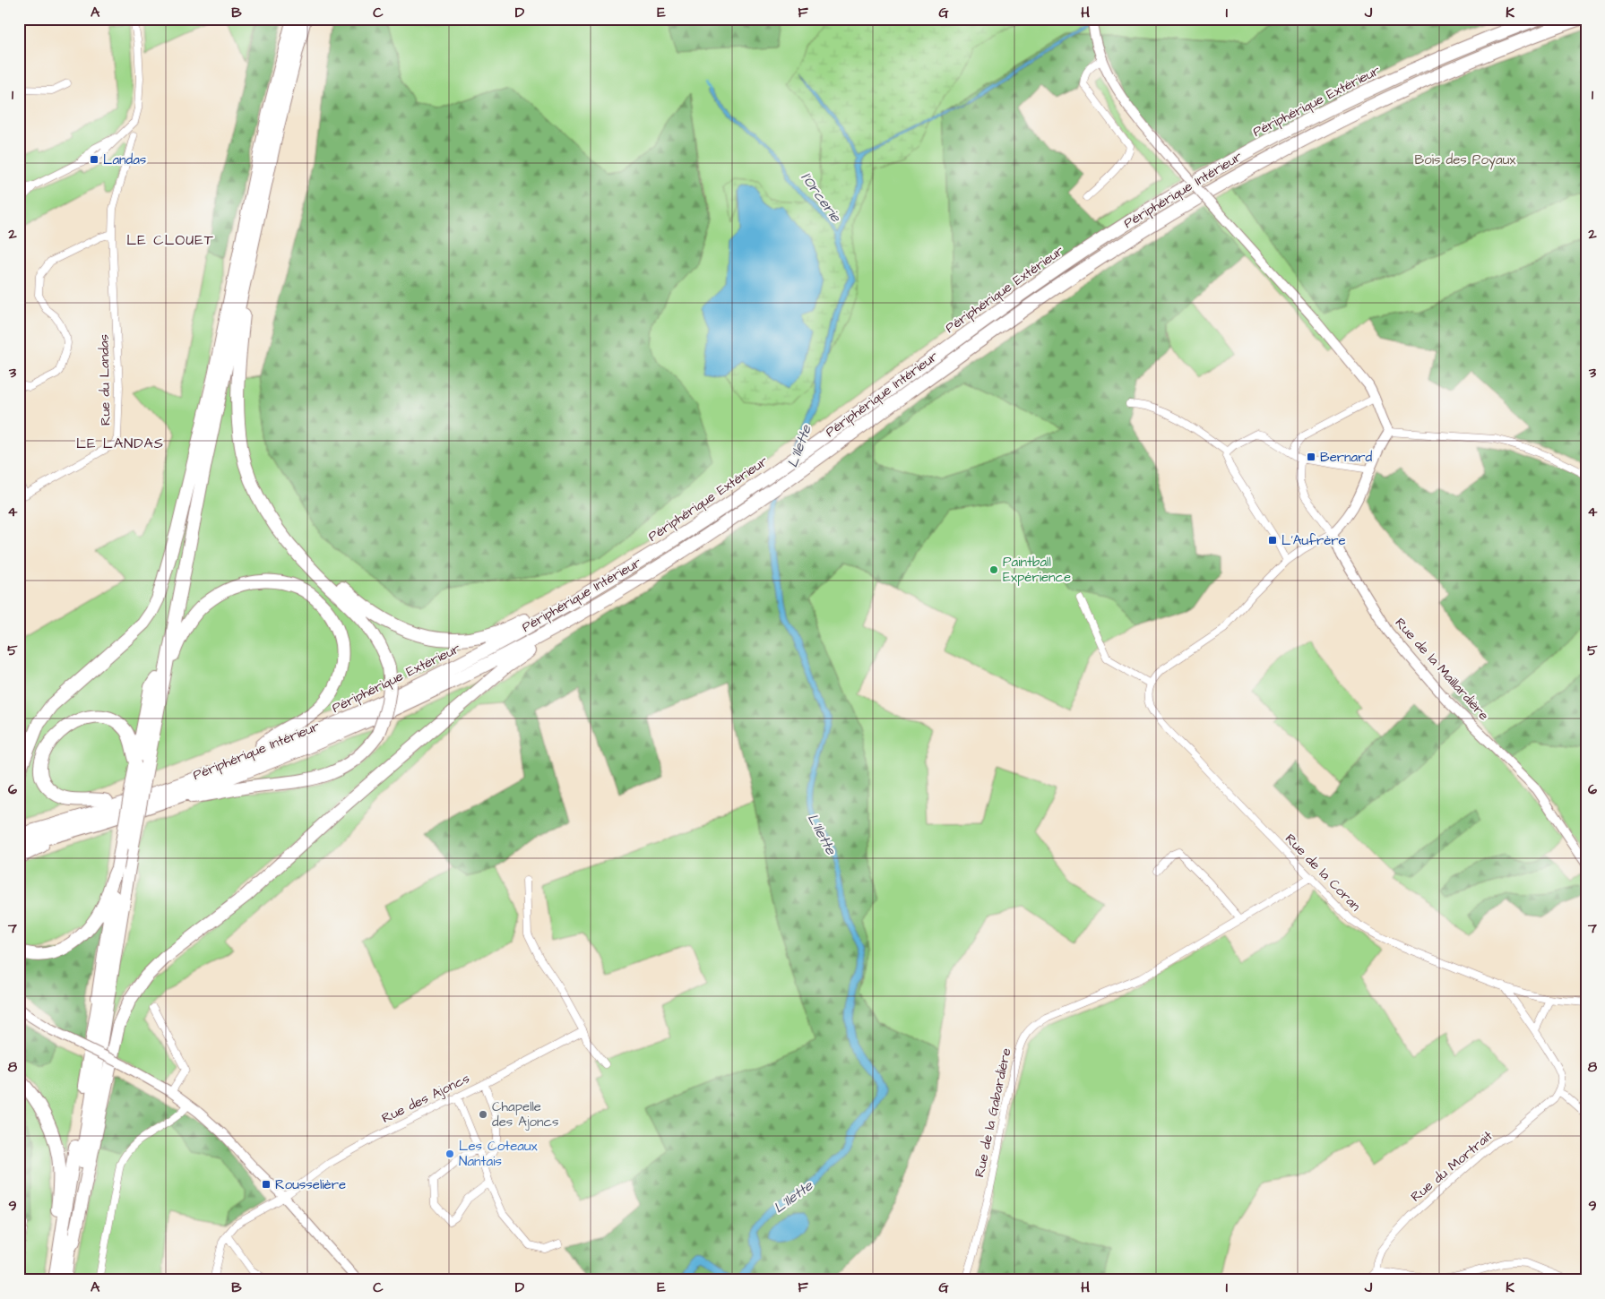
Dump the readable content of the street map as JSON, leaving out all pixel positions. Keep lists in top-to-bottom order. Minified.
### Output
{"streets":{"highway":["Périphérique Extérieur","Périphérique Intérieur"],"street":["Rue du Landas","Rue de la Maillardière","Rue de la Coran","Rue des Ajoncs","Rue de la Gabardière","Rue du Mortrait"]},"crossings":[["Rue de la Coran","Rue de la Gabardière"]],"districts":["LE CLOUET","LE LANDAS"],"water":["l'Orcerie","L'Ilette"],"parks":["Bois des Poyaux"],"places":{"transit":["Landas","Bernard","L'Aufrère","Rousselière"],"other":["Paintball Expérience","Chapelle des Ajoncs","Les Coteaux Nantais"]},"grid":{"columns":["A","B","C","D","E","F","G","H","I","J","K"],"rows":["1","2","3","4","5","6","7","8","9"]}}
